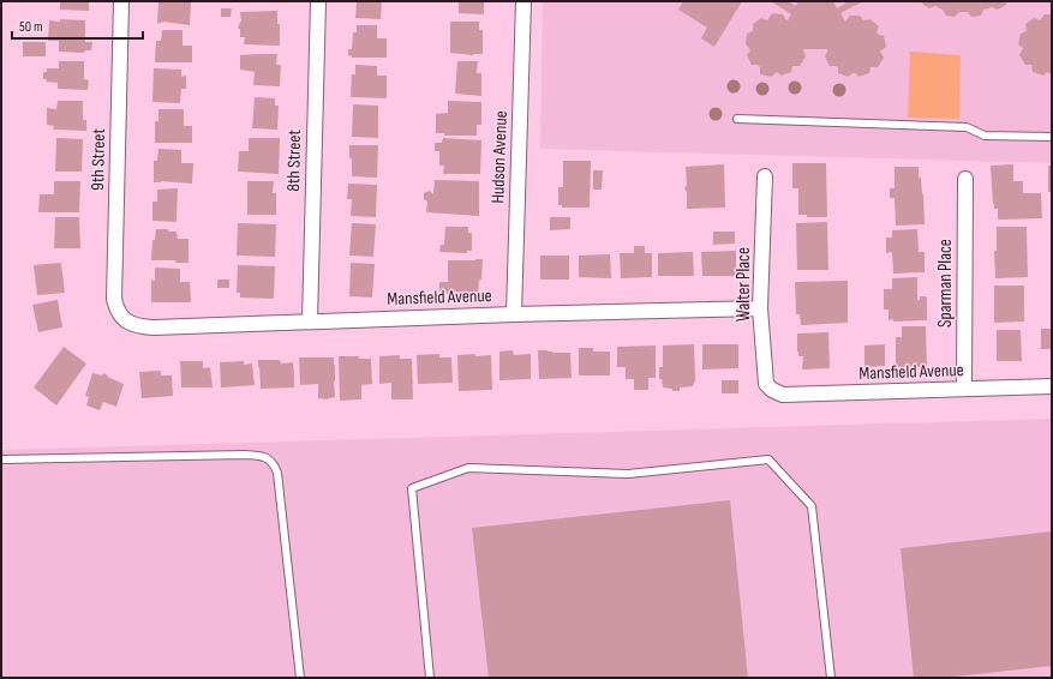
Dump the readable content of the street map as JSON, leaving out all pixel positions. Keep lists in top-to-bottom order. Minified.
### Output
{"streets":{"street":["Hudson Avenue","9th Street","8th Street","Sparman Place","Walter Place","Mansfield Avenue"]},"crossings":[["Hudson Avenue","Mansfield Avenue"],["9th Street","Mansfield Avenue"],["8th Street","Mansfield Avenue"],["Sparman Place","Mansfield Avenue"],["Walter Place","Mansfield Avenue"]],"scale_bar":"50 m"}
